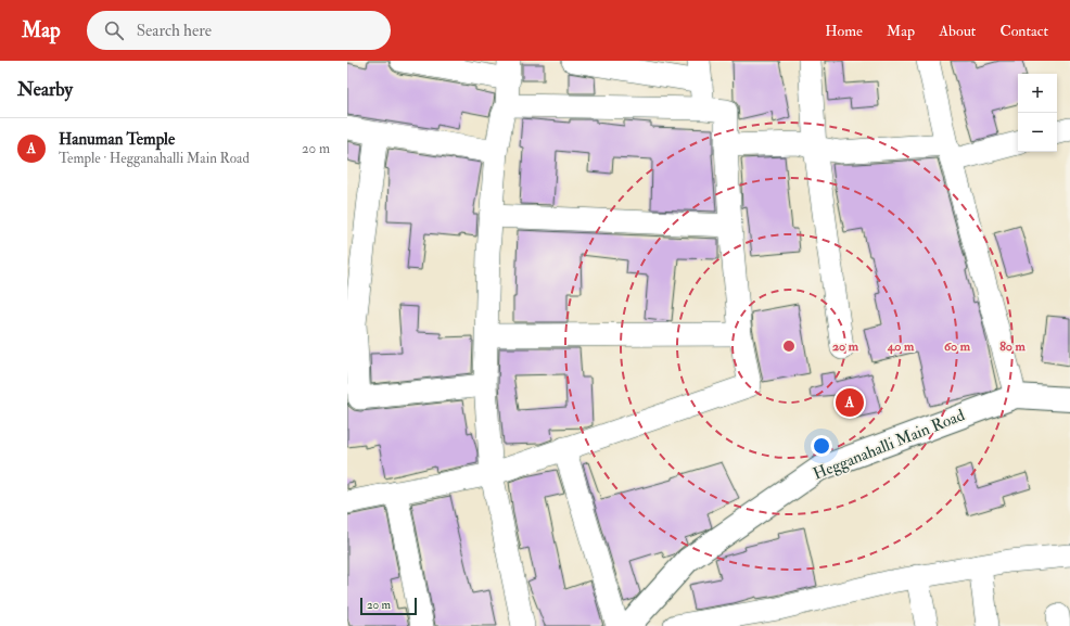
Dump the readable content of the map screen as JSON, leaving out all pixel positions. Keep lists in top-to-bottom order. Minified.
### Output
{"streets":{"main road":["Hegganahalli Main Road"]},"scale_bar":"20 m","page":{"header":"Map","search":"Search here","nav":["Home","Map","About","Contact"],"heading":"Nearby","map_buttons":["+","−"],"list":[{"mark":"A","name":"Hanuman Temple","note":"Temple · Hegganahalli Main Road","value":"20 m"}],"pins":"A","scale":"20 m"},"rings":["20 m","40 m","60 m","80 m"]}
